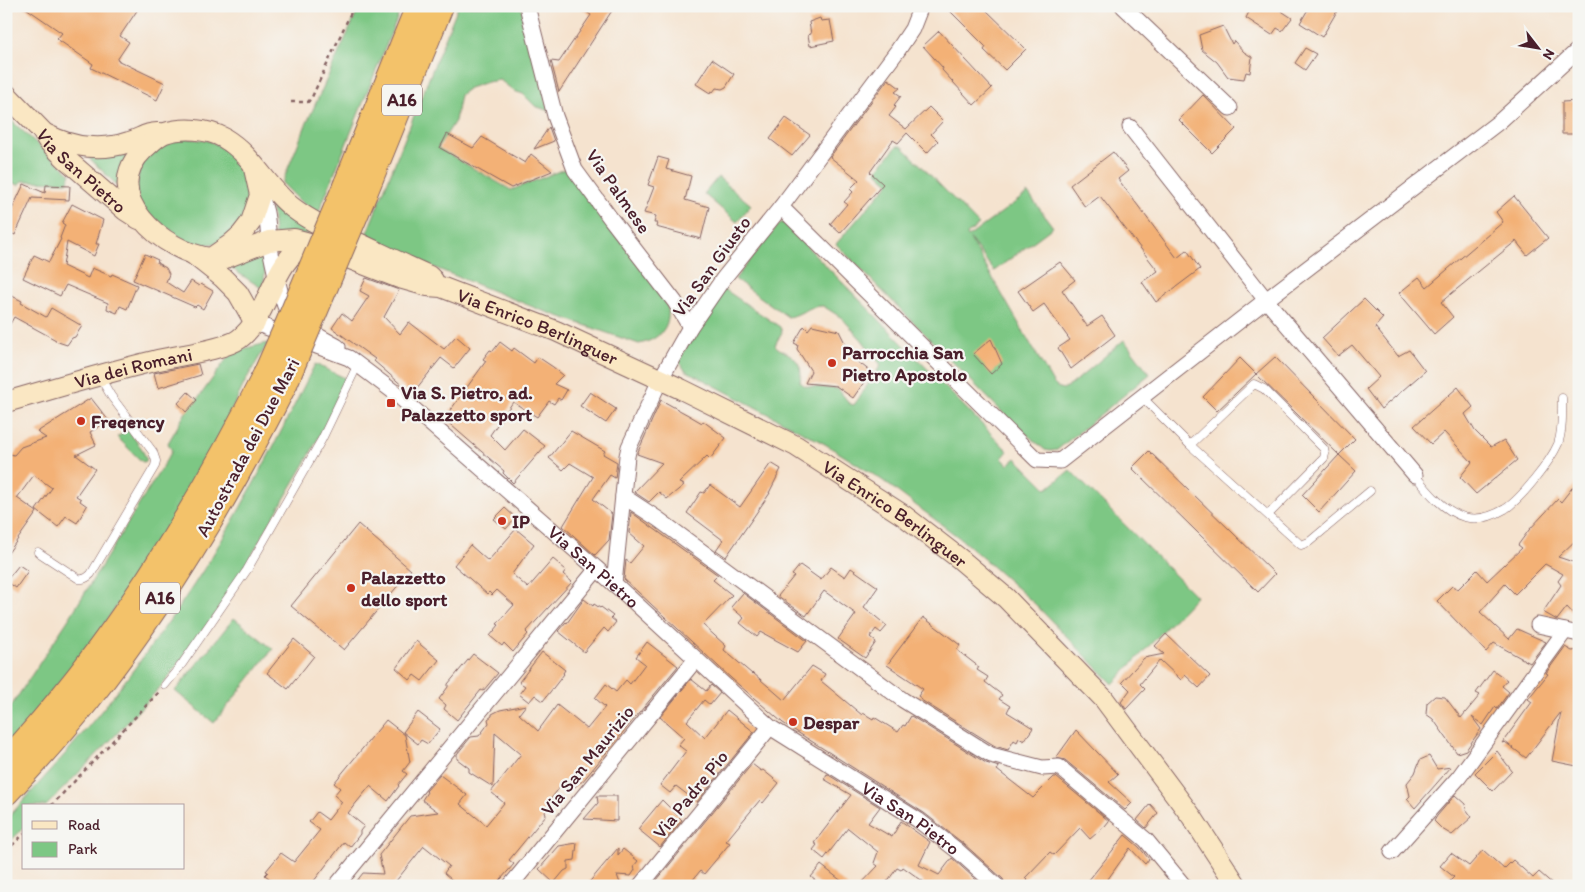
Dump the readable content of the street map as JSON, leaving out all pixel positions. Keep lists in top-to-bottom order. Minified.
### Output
{"streets":{"highway":["A16","Autostrada dei Due Mari"],"main road":["Via San Pietro","Via Enrico Berlinguer","Via dei Romani"],"street":["Via Palmese","Via San Giusto","Via San Maurizio","Via Padre Pio"]},"crossings":[["Via San Pietro","Via San Giusto"],["Via San Pietro","Via Enrico Berlinguer"],["Via San Pietro","Via dei Romani"],["Via San Pietro","Via San Maurizio"],["Via San Pietro","Via Padre Pio"],["Via Palmese","Via San Giusto"],["Via San Giusto","Via Enrico Berlinguer"]],"places":{"other":["Parrocchia San Pietro Apostolo","Freqency","IP","Palazzetto dello sport","Despar"],"transit":["Via S. Pietro, ad. Palazzetto sport"]},"legend":["Road","Park"],"north":"bottom right"}
